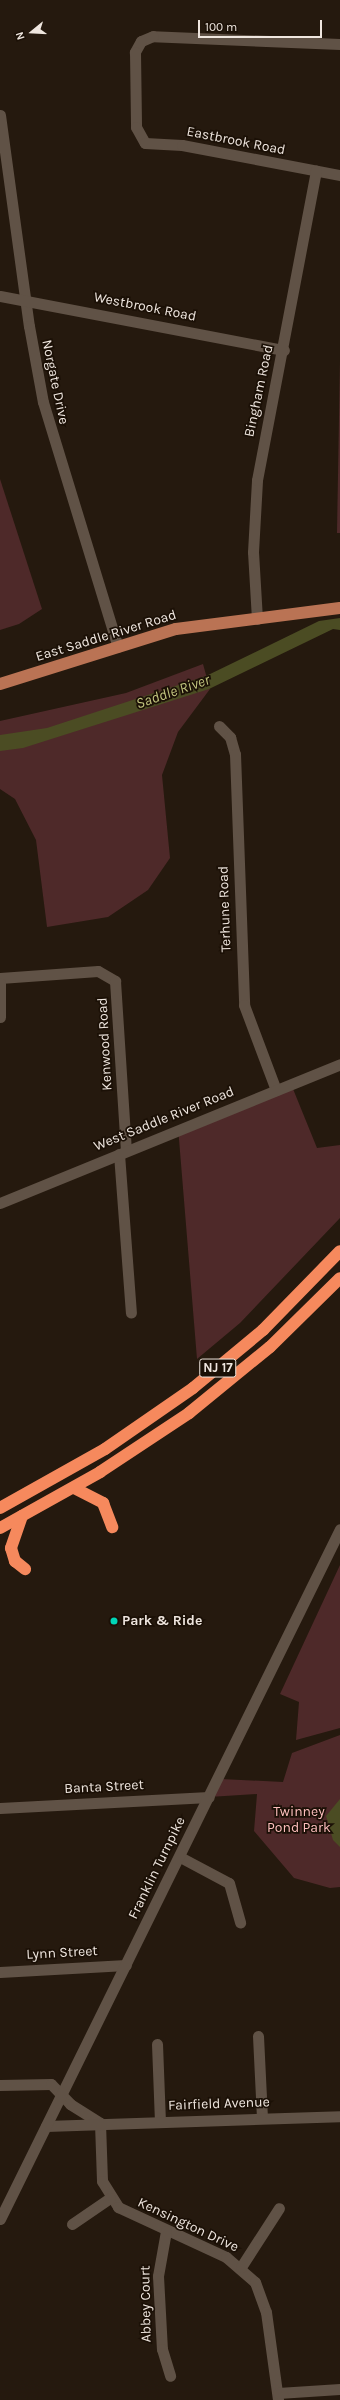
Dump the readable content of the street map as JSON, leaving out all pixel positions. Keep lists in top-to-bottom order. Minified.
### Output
{"streets":{"highway":["NJ 17"],"main road":["East Saddle River Road"],"street":["Eastbrook Road","Westbrook Road","Norgate Drive","Bingham Road","Terhune Road","Kenwood Road","West Saddle River Road","Banta Street","Franklin Turnpike","Lynn Street","Fairfield Avenue","Kensington Drive","Abbey Court"]},"crossings":[["Eastbrook Road","Bingham Road"],["Westbrook Road","Norgate Drive"],["Westbrook Road","Bingham Road"],["Norgate Drive","East Saddle River Road"],["Bingham Road","East Saddle River Road"],["Terhune Road","West Saddle River Road"],["Kenwood Road","West Saddle River Road"],["Banta Street","Franklin Turnpike"],["Franklin Turnpike","Lynn Street"],["Franklin Turnpike","Fairfield Avenue"],["Fairfield Avenue","Kensington Drive"],["Kensington Drive","Abbey Court"]],"water":["Saddle River"],"parks":["Twinney Pond Park"],"places":["Park & Ride"],"scale_bar":"100 m","north":"left"}
